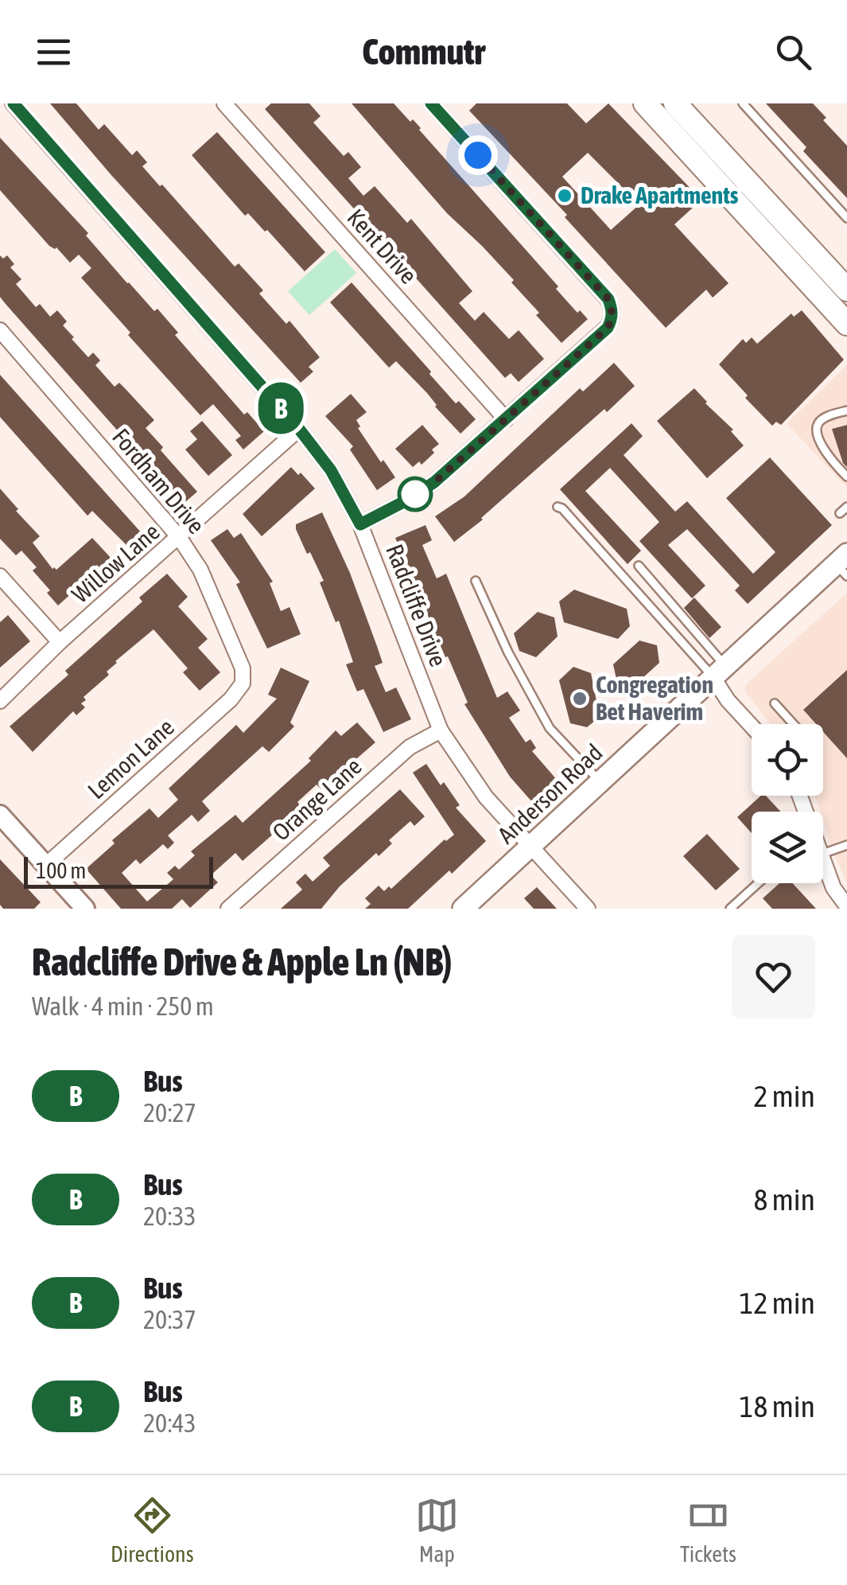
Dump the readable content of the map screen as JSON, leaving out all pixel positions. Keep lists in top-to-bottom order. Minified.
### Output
{"streets":{"main road":["Anderson Road"],"street":["Kent Drive","Fordham Drive","Willow Lane","Radcliffe Drive","Lemon Lane","Orange Lane"]},"crossings":[["Fordham Drive","Willow Lane"],["Fordham Drive","Lemon Lane"],["Willow Lane","Radcliffe Drive"],["Radcliffe Drive","Anderson Road"],["Radcliffe Drive","Orange Lane"]],"places":["Drake Apartments","Congregation Bet Haverim"],"lines":["bus line B"],"scale_bar":"100 m","page":{"header":"Commutr","on_map":"B","scale":"100 m","heading":["Radcliffe Drive & Apple Ln (NB)","Walk · 4 min · 250 m"],"list":[{"mark":"B","name":"Bus","note":"20:27","value":"2 min"},{"mark":"B","name":"Bus","note":"20:33","value":"8 min"},{"mark":"B","name":"Bus","note":"20:37","value":"12 min"},{"mark":"B","name":"Bus","note":"20:43","value":"18 min"}],"tabs":["Directions","Map","Tickets"]}}
